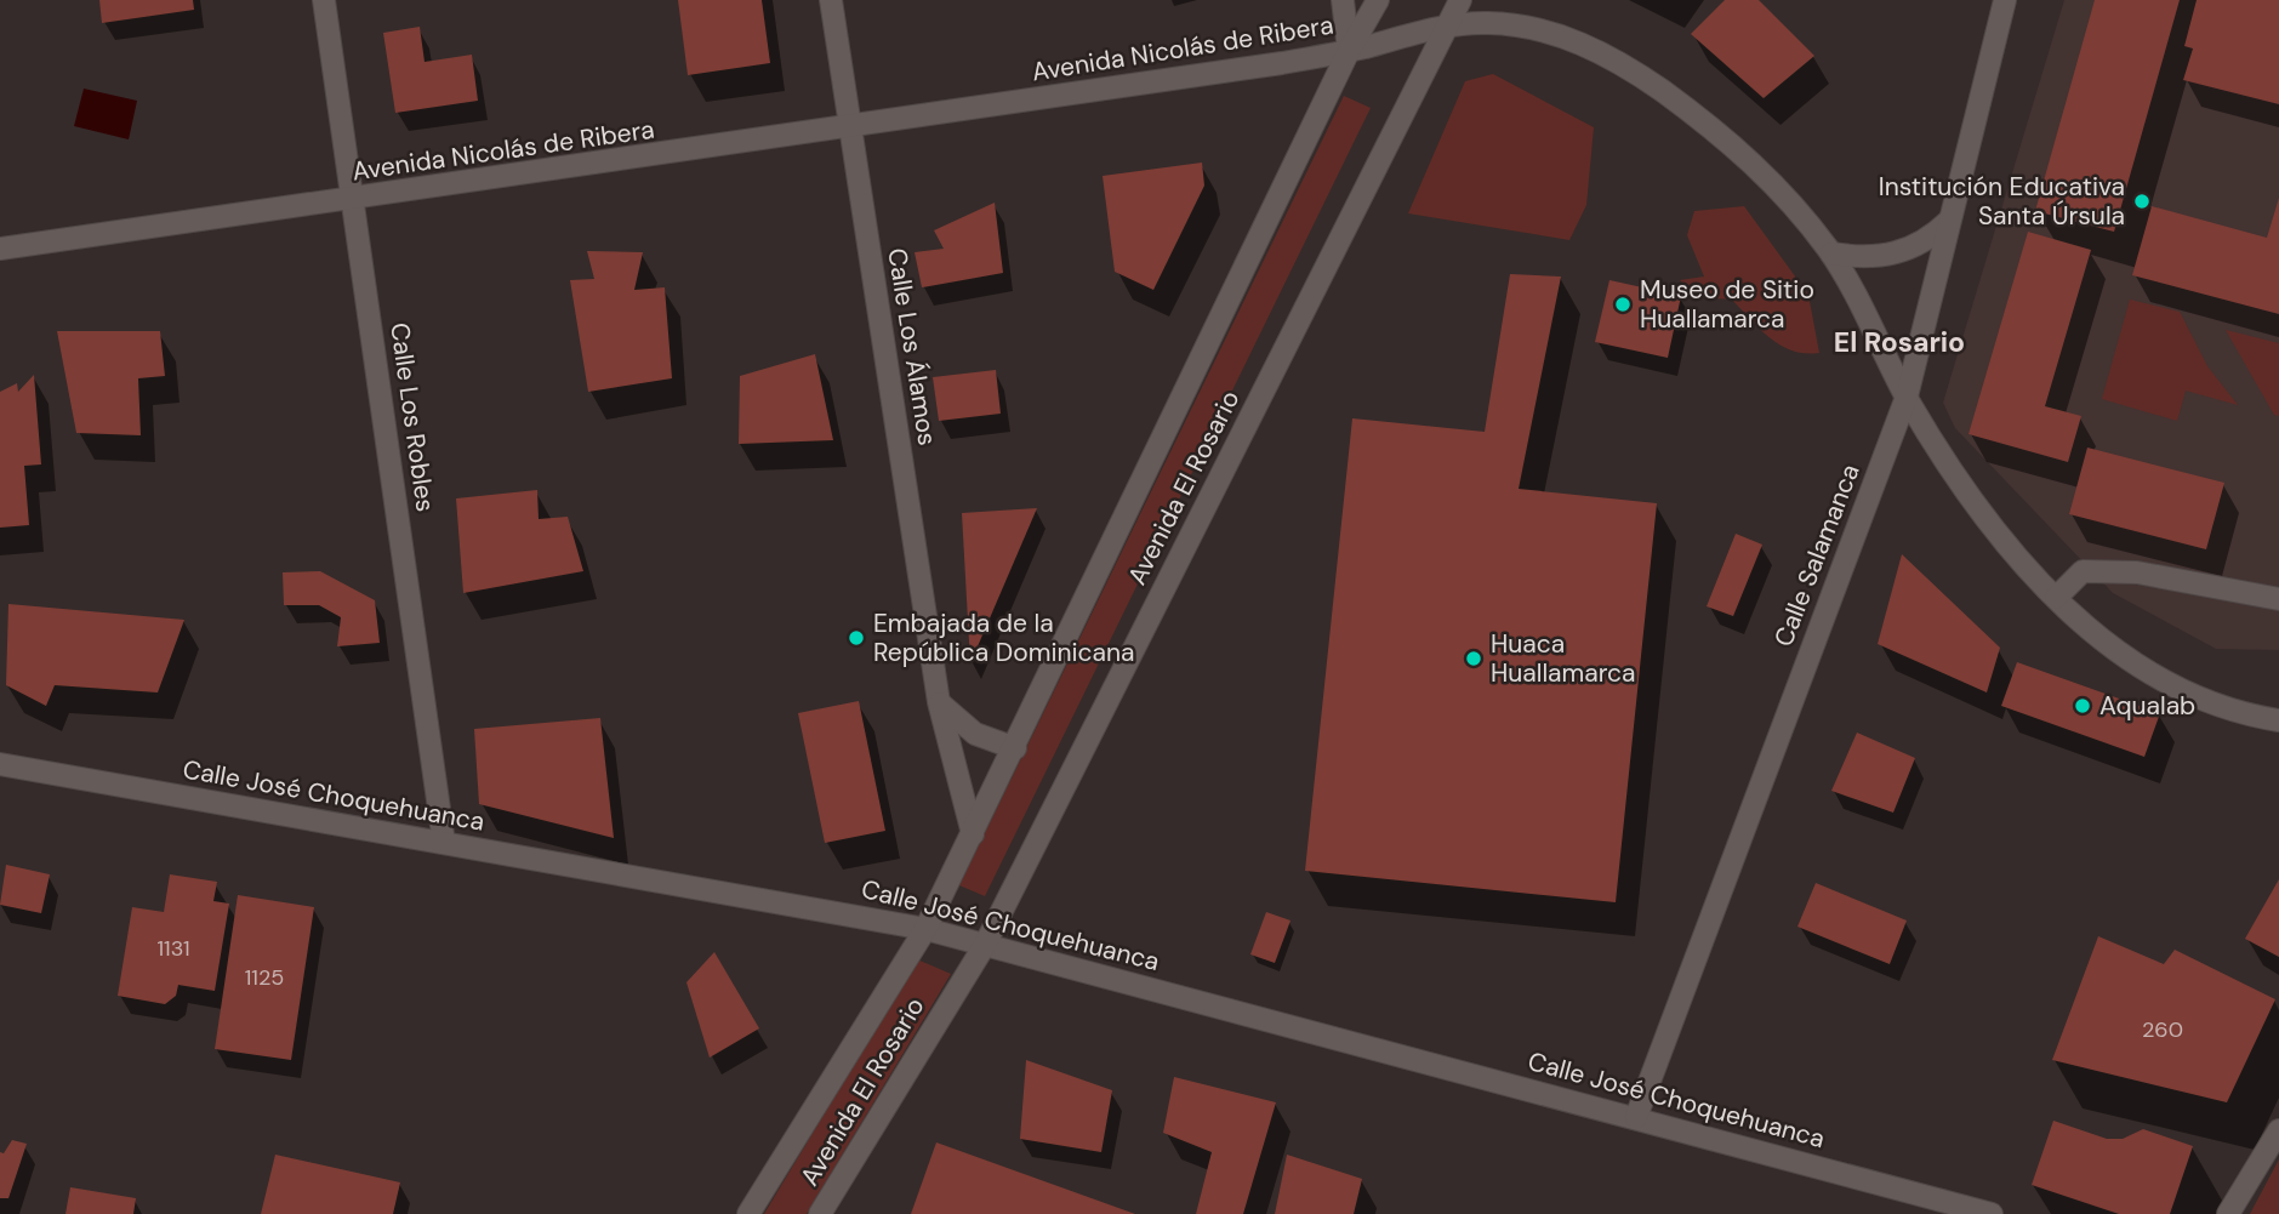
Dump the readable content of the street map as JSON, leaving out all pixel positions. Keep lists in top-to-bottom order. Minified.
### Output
{"streets":{"street":["Avenida Nicolás de Ribera","Calle Los Álamos","Calle Los Robles","Avenida El Rosario","Calle Salamanca","Calle José Choquehuanca"]},"crossings":[["Avenida Nicolás de Ribera","Calle Los Álamos"],["Avenida Nicolás de Ribera","Calle Los Robles"],["Avenida Nicolás de Ribera","Avenida El Rosario"],["Avenida Nicolás de Ribera","Calle Salamanca"],["Calle Los Álamos","Avenida El Rosario"],["Calle Los Robles","Calle José Choquehuanca"],["Avenida El Rosario","Calle José Choquehuanca"],["Calle Salamanca","Calle José Choquehuanca"]],"districts":["El Rosario"],"places":["Institución Educativa Santa Úrsula","Museo de Sitio Huallamarca","Embajada de la República Dominicana","Huaca Huallamarca","Aqualab"],"house_numbers":["1131","1125","260"]}
